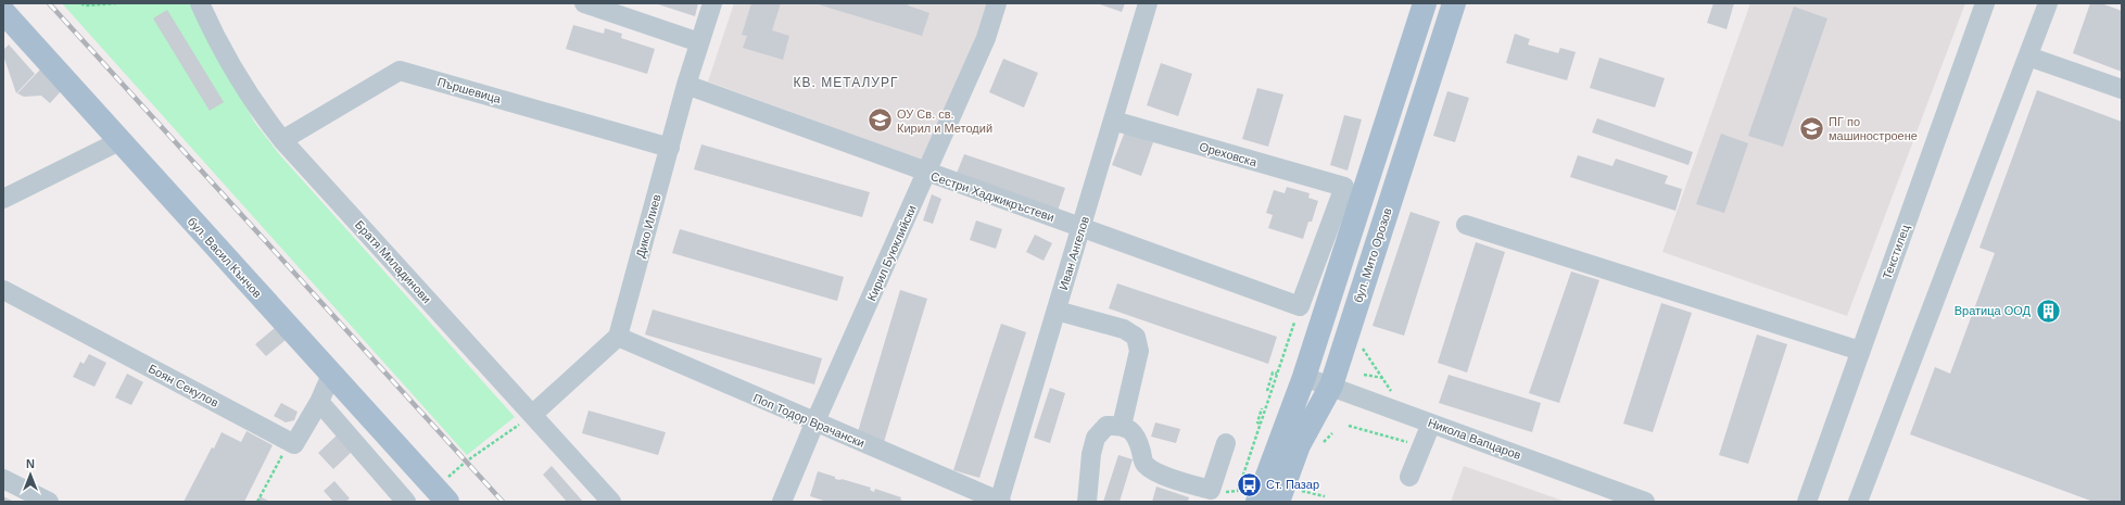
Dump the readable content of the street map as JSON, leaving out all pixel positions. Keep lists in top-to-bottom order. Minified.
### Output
{"streets":{"main road":["бул. Мито Орозов","бул. Васил Кънчов"],"street":["Пършевица","Ореховска","Сестри Хаджикръстеви","Дико Илиев","Текстилец","Кирил Буюклийски","Иван Ангелов","Братя Миладинови","Боян Секулов","Поп Тодор Врачански","Никола Вапцаров"]},"crossings":[["Пършевица","Дико Илиев"],["Пършевица","Братя Миладинови"],["Ореховска","Сестри Хаджикръстеви"],["Ореховска","Иван Ангелов"],["Сестри Хаджикръстеви","Дико Илиев"],["Сестри Хаджикръстеви","Кирил Буюклийски"],["Сестри Хаджикръстеви","Иван Ангелов"],["Дико Илиев","Поп Тодор Врачански"],["Кирил Буюклийски","Поп Тодор Врачански"],["Иван Ангелов","Поп Тодор Врачански"],["бул. Мито Орозов","Никола Вапцаров"]],"districts":["КВ. МЕТАЛУРГ"],"places":{"school or university":["ОУ Св. св. Кирил и Методий","ПГ по машиностроене"],"building":["Вратица ООД"],"bus stop":["Ст. Пазар"]},"north":"top"}
